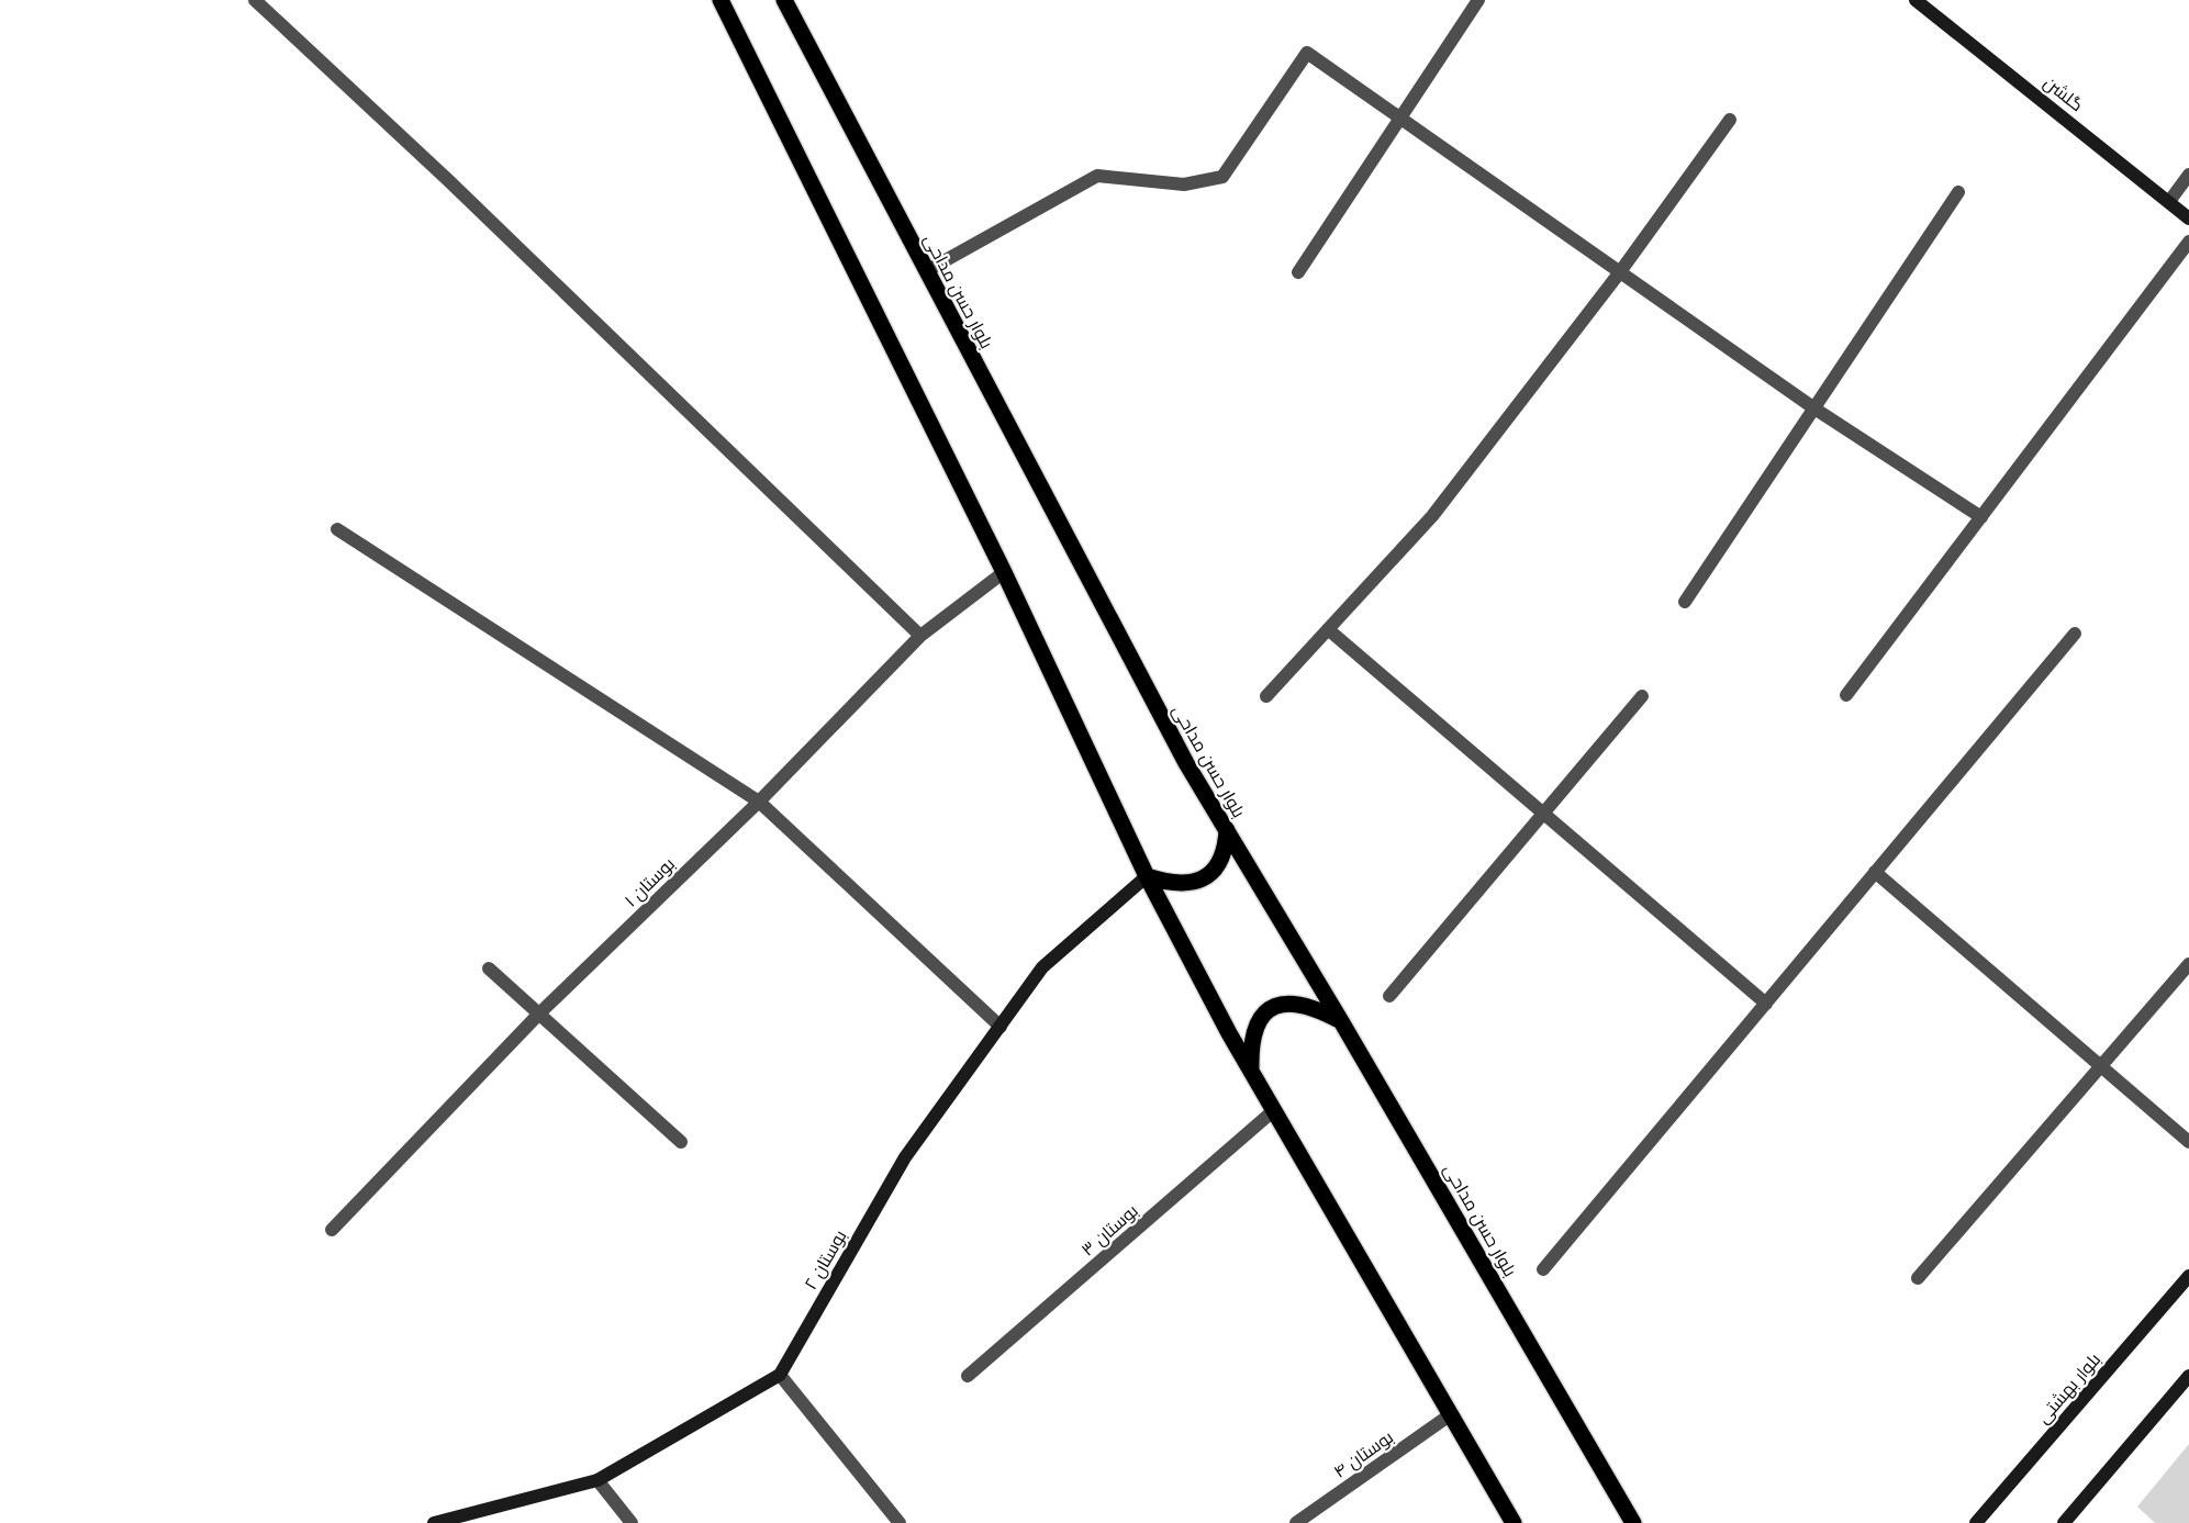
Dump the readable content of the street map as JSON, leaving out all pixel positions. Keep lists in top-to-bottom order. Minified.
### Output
{"streets":{"main road":["بلوار حسن مداحی"],"street":["گلشن","بوستان ۱","بوستان ۳","بوستان ۲","بلوار بهشتی","بوستان ۴"]}}
